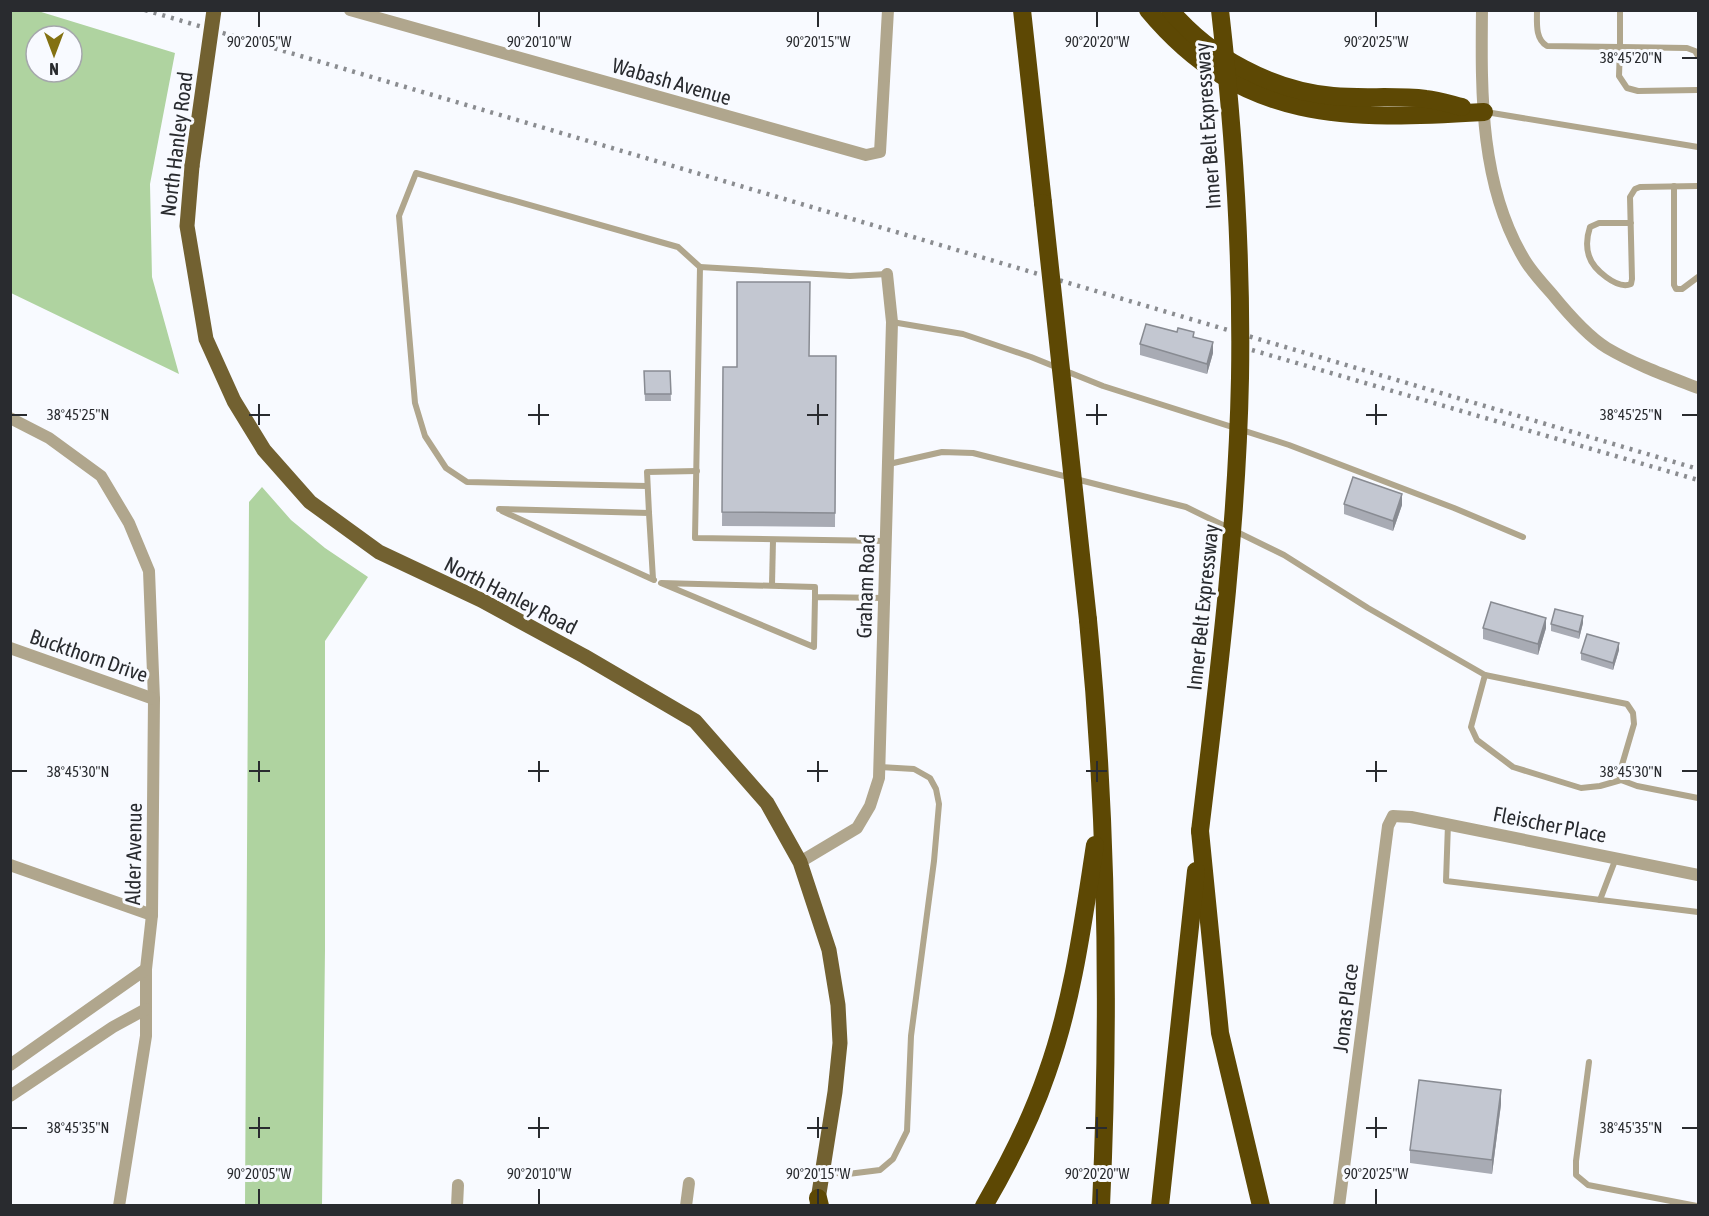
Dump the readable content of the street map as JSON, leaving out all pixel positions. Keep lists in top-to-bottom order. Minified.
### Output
{"streets":{"highway":["Inner Belt Expressway"],"main road":["North Hanley Road"],"street":["Wabash Avenue","Graham Road","Buckthorn Drive","Fleischer Place","Alder Avenue","Jonas Place"]},"crossings":[["North Hanley Road","Graham Road"],["Buckthorn Drive","Alder Avenue"],["Fleischer Place","Jonas Place"]],"north":"bottom","coordinates":["90°20'05\"W","90°20'10\"W","90°20'15\"W","90°20'20\"W","90°20'25\"W","38°45'20\"N","38°45'25\"N","38°45'30\"N","38°45'35\"N"]}
